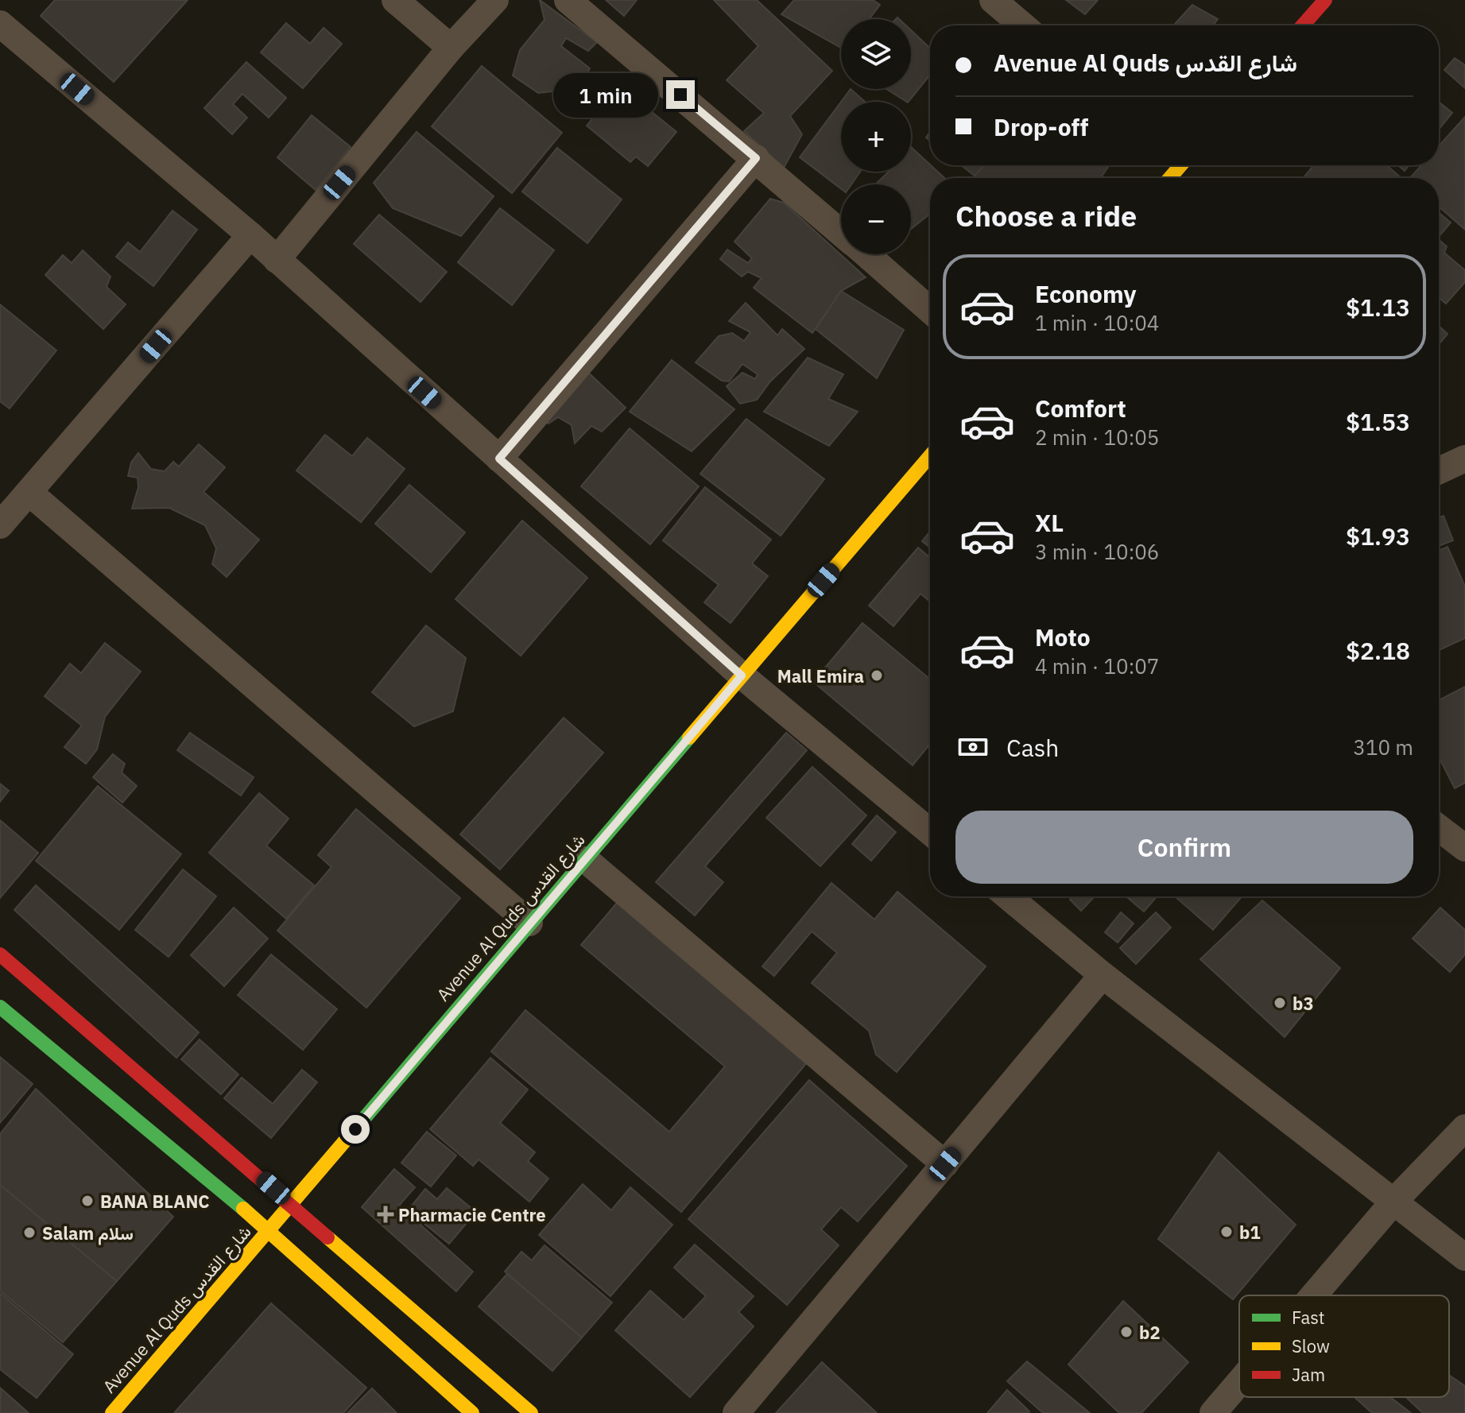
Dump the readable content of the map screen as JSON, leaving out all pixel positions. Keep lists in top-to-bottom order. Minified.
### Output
{"streets":{"street":["Avenue Al Quds شارع القدس"]},"places":{"other":["Mall Emira","b3","BANA BLANC","b1","Salam سلام","b2"],"health":["Pharmacie Centre"]},"legend":["Fast","Slow","Jam"],"page":{"map_buttons":["+","−"],"banner":["Avenue Al Quds شارع القدس","Drop-off"],"bubble":"1 min","heading":"Choose a ride","list":[{"name":"Economy","note":"1 min · 10:04","value":"$1.13"},{"name":"Comfort","note":"2 min · 10:05","value":"$1.53"},{"name":"XL","note":"3 min · 10:06","value":"$1.93"},{"name":"Moto","note":"4 min · 10:07","value":"$2.18"}],"pay":["Cash","310 m"],"buttons":"Confirm"}}
